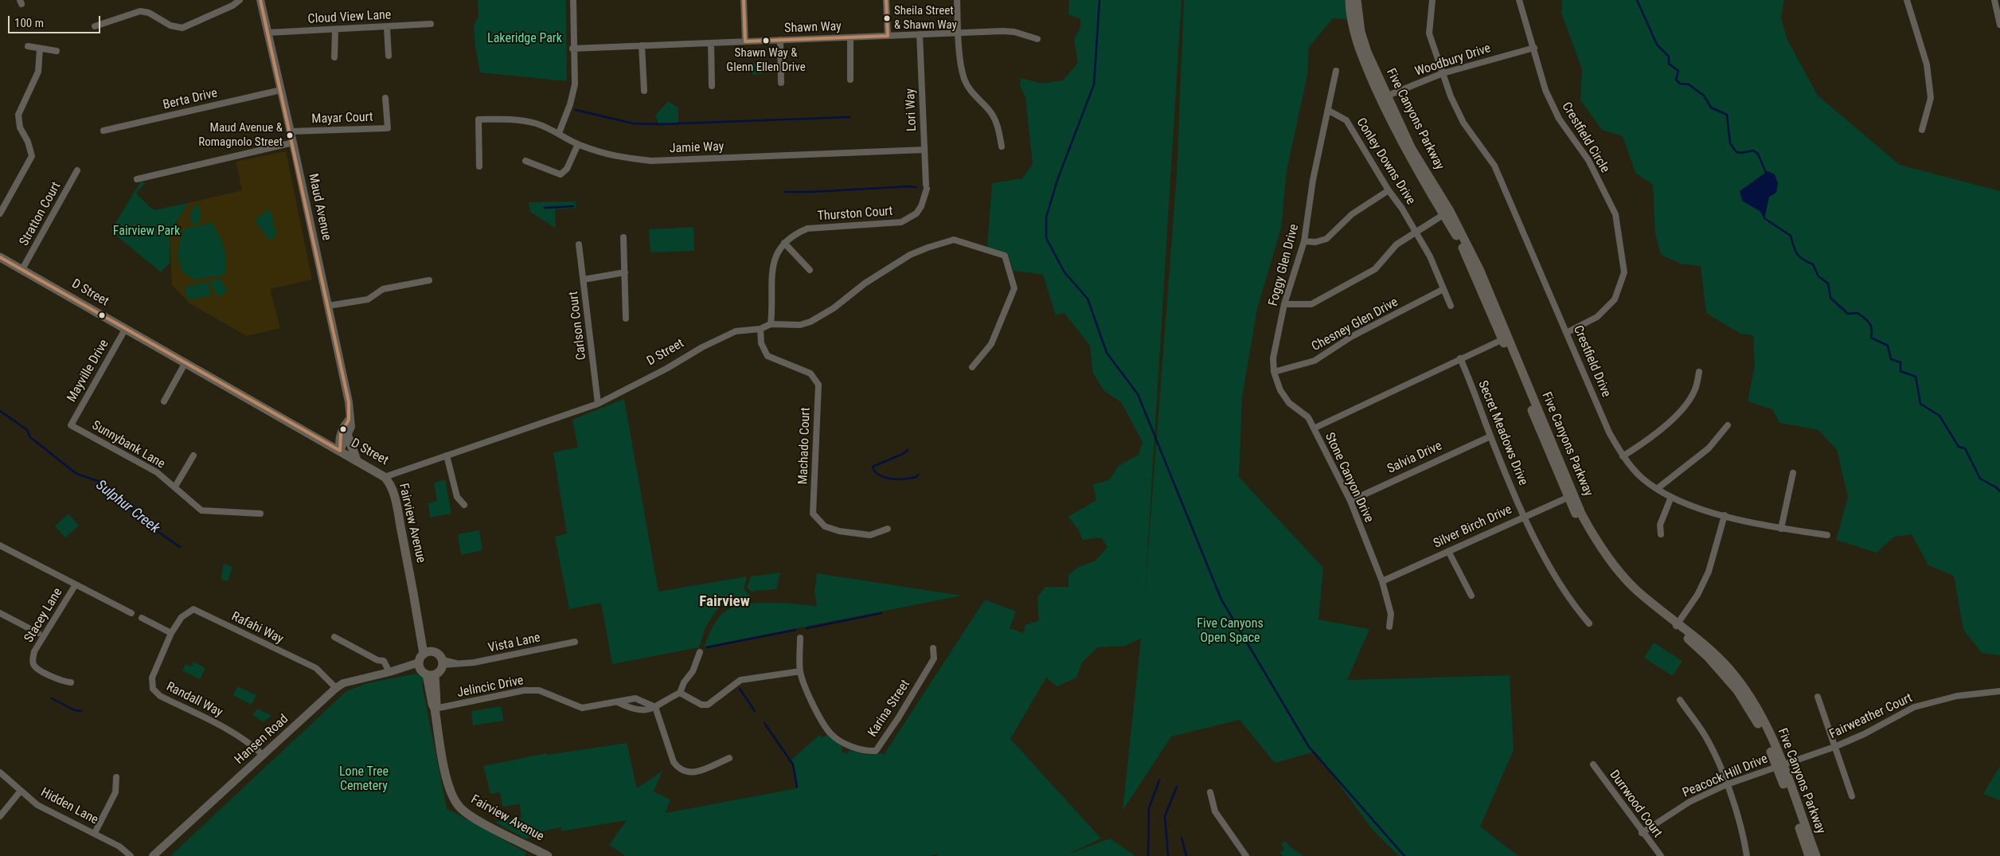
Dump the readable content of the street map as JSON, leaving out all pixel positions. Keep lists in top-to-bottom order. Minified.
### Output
{"streets":{"main road":["Five Canyons Parkway","D Street","Fairview Avenue"],"street":["Cloud View Lane","Shawn Way","Woodbury Drive","Berta Drive","Lori Way","Mayar Court","Crestfield Circle","Jamie Way","Conley Downs Drive","Maud Avenue","Stratton Court","Thurston Court","Foggy Glen Drive","Chesney Glen Drive","Carlson Court","Crestfield Drive","Mayville Drive","Secret Meadows Drive","Sunnybank Lane","Machado Court","Salvia Drive","Stone Canyon Drive","Silver Birch Drive","Stacey Lane","Rafahi Way","Vista Lane","Jelincic Drive","Randall Way","Karina Street","Fairweather Court","Hansen Road","Peacock Hill Drive","Durrwood Court","Hidden Lane"]},"crossings":[["Cloud View Lane","Maud Avenue"],["Shawn Way","Lori Way"],["Woodbury Drive","Five Canyons Parkway"],["Woodbury Drive","Crestfield Circle"],["Woodbury Drive","Crestfield Drive"],["Berta Drive","Maud Avenue"],["Lori Way","Jamie Way"],["Lori Way","Thurston Court"],["Mayar Court","Maud Avenue"],["Five Canyons Parkway","Stone Canyon Drive"],["Five Canyons Parkway","Silver Birch Drive"],["Five Canyons Parkway","Fairweather Court"],["Five Canyons Parkway","Peacock Hill Drive"],["Crestfield Circle","Crestfield Drive"],["Conley Downs Drive","Foggy Glen Drive"],["Conley Downs Drive","Chesney Glen Drive"],["Maud Avenue","D Street"],["Stratton Court","D Street"],["Thurston Court","D Street"],["Foggy Glen Drive","Chesney Glen Drive"],["Foggy Glen Drive","Stone Canyon Drive"],["D Street","Carlson Court"],["D Street","Mayville Drive"],["D Street","Machado Court"],["D Street","Fairview Avenue"],["Mayville Drive","Sunnybank Lane"],["Secret Meadows Drive","Salvia Drive"],["Secret Meadows Drive","Stone Canyon Drive"],["Secret Meadows Drive","Silver Birch Drive"],["Salvia Drive","Stone Canyon Drive"],["Stone Canyon Drive","Silver Birch Drive"],["Fairview Avenue","Vista Lane"],["Fairview Avenue","Jelincic Drive"],["Fairview Avenue","Hansen Road"],["Rafahi Way","Randall Way"],["Rafahi Way","Hansen Road"],["Vista Lane","Hansen Road"],["Randall Way","Hansen Road"],["Fairweather Court","Peacock Hill Drive"],["Peacock Hill Drive","Durrwood Court"]],"districts":["Fairview"],"water":["Sulphur Creek"],"parks":["Lakeridge Park","Fairview Park","Five Canyons Open Space","Lone Tree Cemetery"],"places":["Sheila Street & Shawn Way","Shawn Way & Glenn Ellen Drive","Maud Avenue & Romagnolo Street"],"scale_bar":"100 m"}
